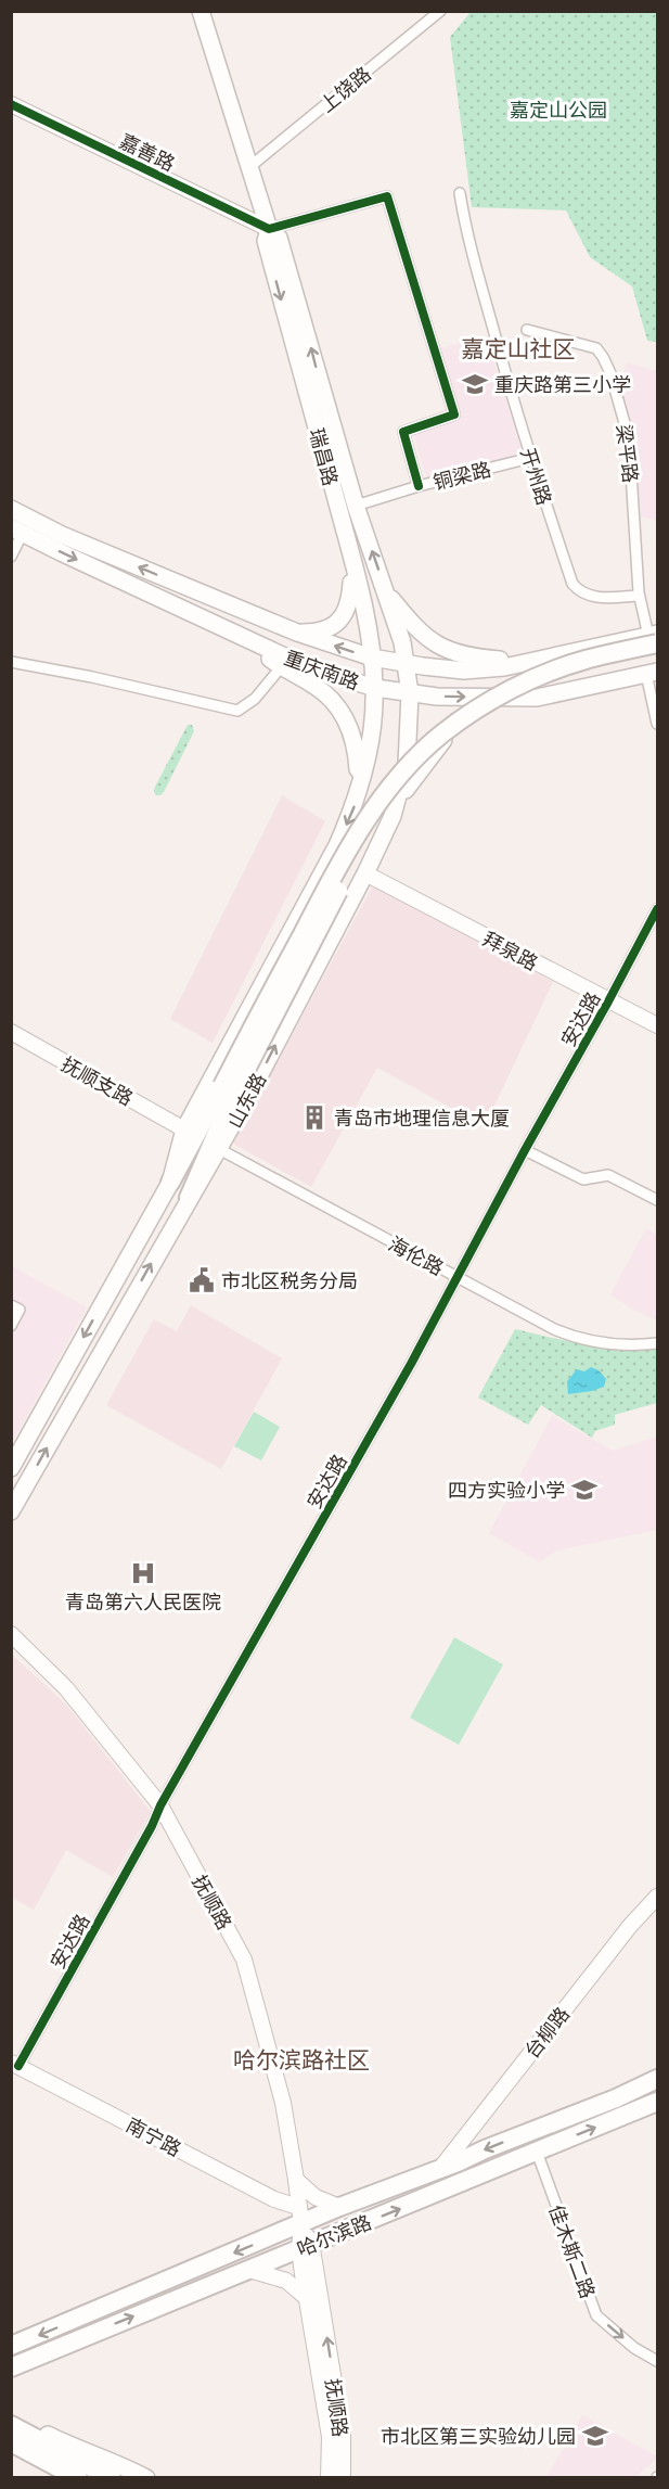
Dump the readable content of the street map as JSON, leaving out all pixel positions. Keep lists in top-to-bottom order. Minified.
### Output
{"streets":{"highway":["哈尔滨路"],"main road":["瑞昌路","重庆南路","山东路"],"street":["上饶路","嘉善路","梁平路","铜梁路","开州路","拜泉路","安达路","抚顺支路","海伦路","抚顺路","台柳路","南宁路","佳木斯二路"]},"crossings":[["上饶路","瑞昌路"],["嘉善路","瑞昌路"],["梁平路","开州路"],["梁平路","重庆南路"],["瑞昌路","铜梁路"],["瑞昌路","重庆南路"],["瑞昌路","山东路"],["铜梁路","开州路"],["重庆南路","山东路"],["拜泉路","安达路"],["拜泉路","山东路"],["安达路","海伦路"],["安达路","抚顺路"],["安达路","南宁路"],["抚顺支路","山东路"],["山东路","海伦路"],["抚顺路","南宁路"],["抚顺路","哈尔滨路"],["台柳路","哈尔滨路"],["南宁路","哈尔滨路"],["哈尔滨路","佳木斯二路"]],"one_way":["佳木斯二路"],"districts":["嘉定山社区","哈尔滨路社区"],"parks":["嘉定山公园"],"places":{"school or university":["重庆路第三小学","四方实验小学","市北区第三实验幼儿园"],"building":["青岛市地理信息大厦"],"public building":["市北区税务分局"],"hospital":["青岛第六人民医院"]}}
